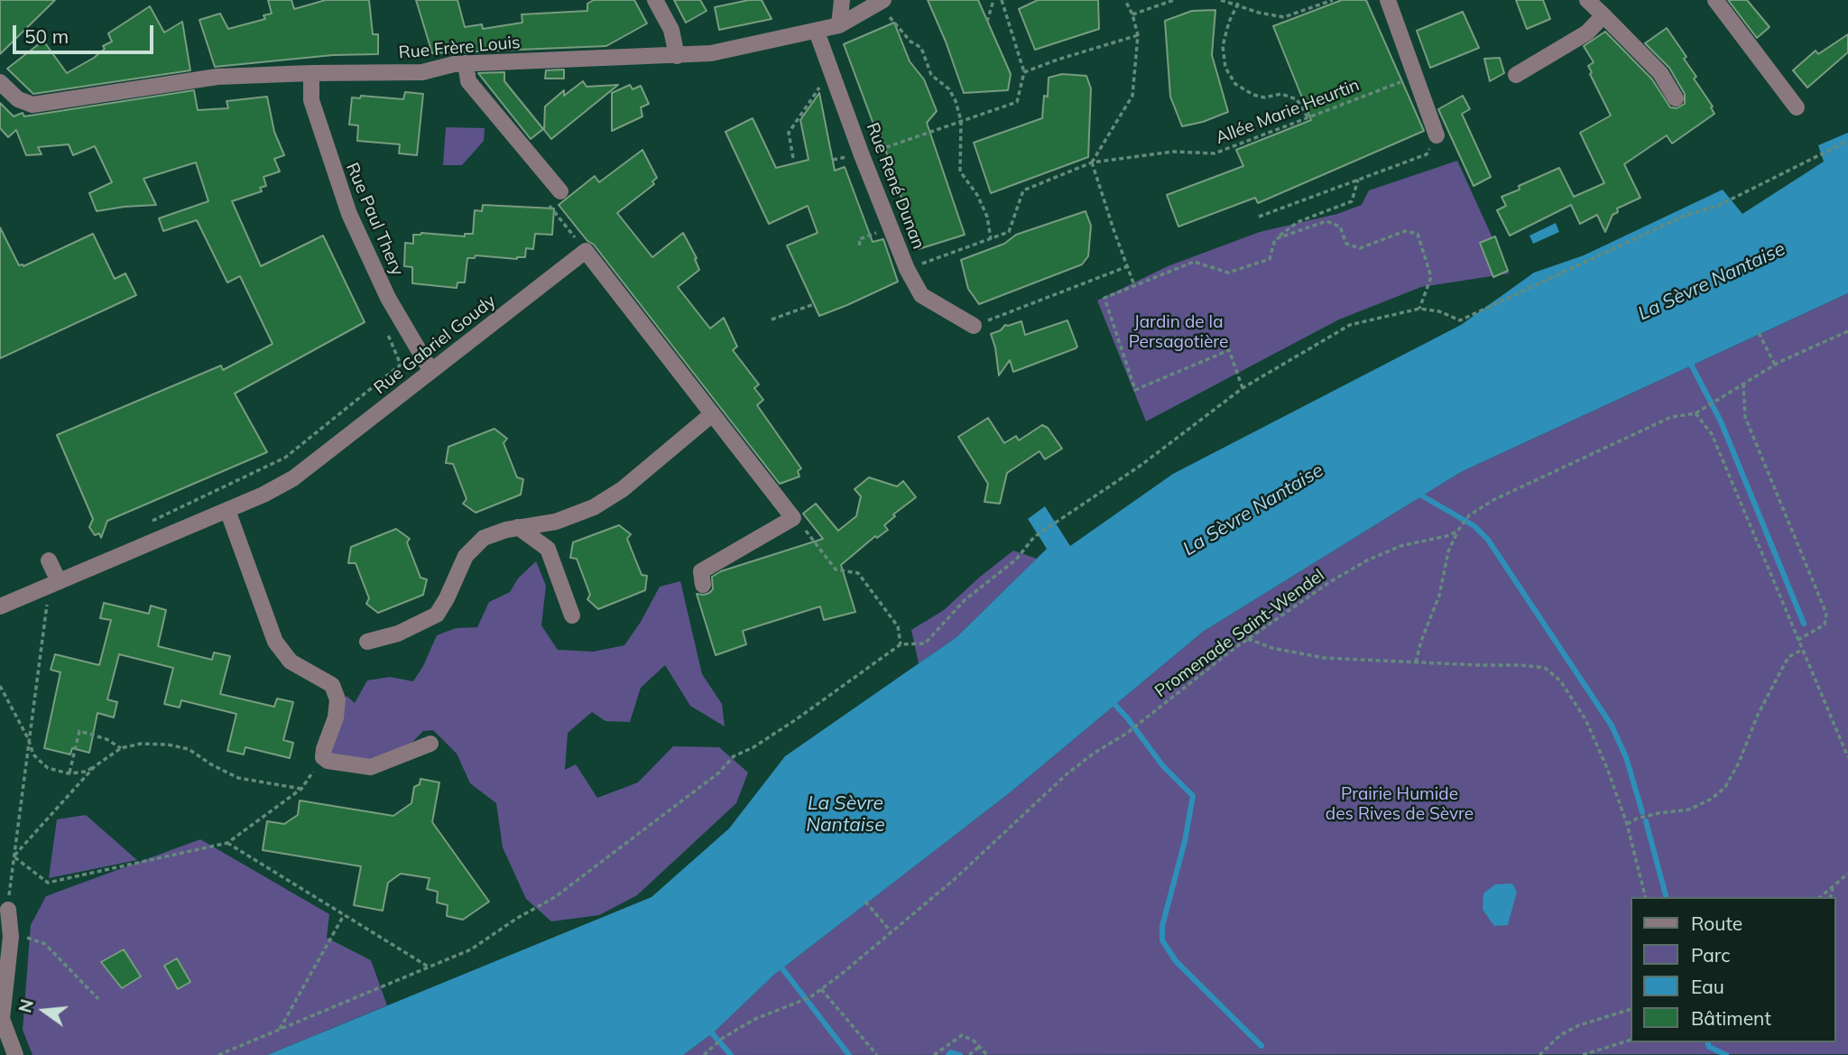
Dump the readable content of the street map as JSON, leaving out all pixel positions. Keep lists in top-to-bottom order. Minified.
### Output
{"streets":{"street":["Rue Frère Louis","Rue René Dunan","Rue Paul Thery","Rue Gabriel Goudy"],"path":["Allée Marie Heurtin","Promenade Saint-Wendel"]},"crossings":[["Rue Frère Louis","Rue René Dunan"],["Rue Frère Louis","Rue Paul Thery"],["Rue Paul Thery","Rue Gabriel Goudy"]],"water":["La Sèvre Nantaise"],"parks":["Jardin de la Persagotière","Prairie Humide des Rives de Sèvre"],"legend":["Route","Parc","Eau","Bâtiment"],"scale_bar":"50 m","north":"left"}
